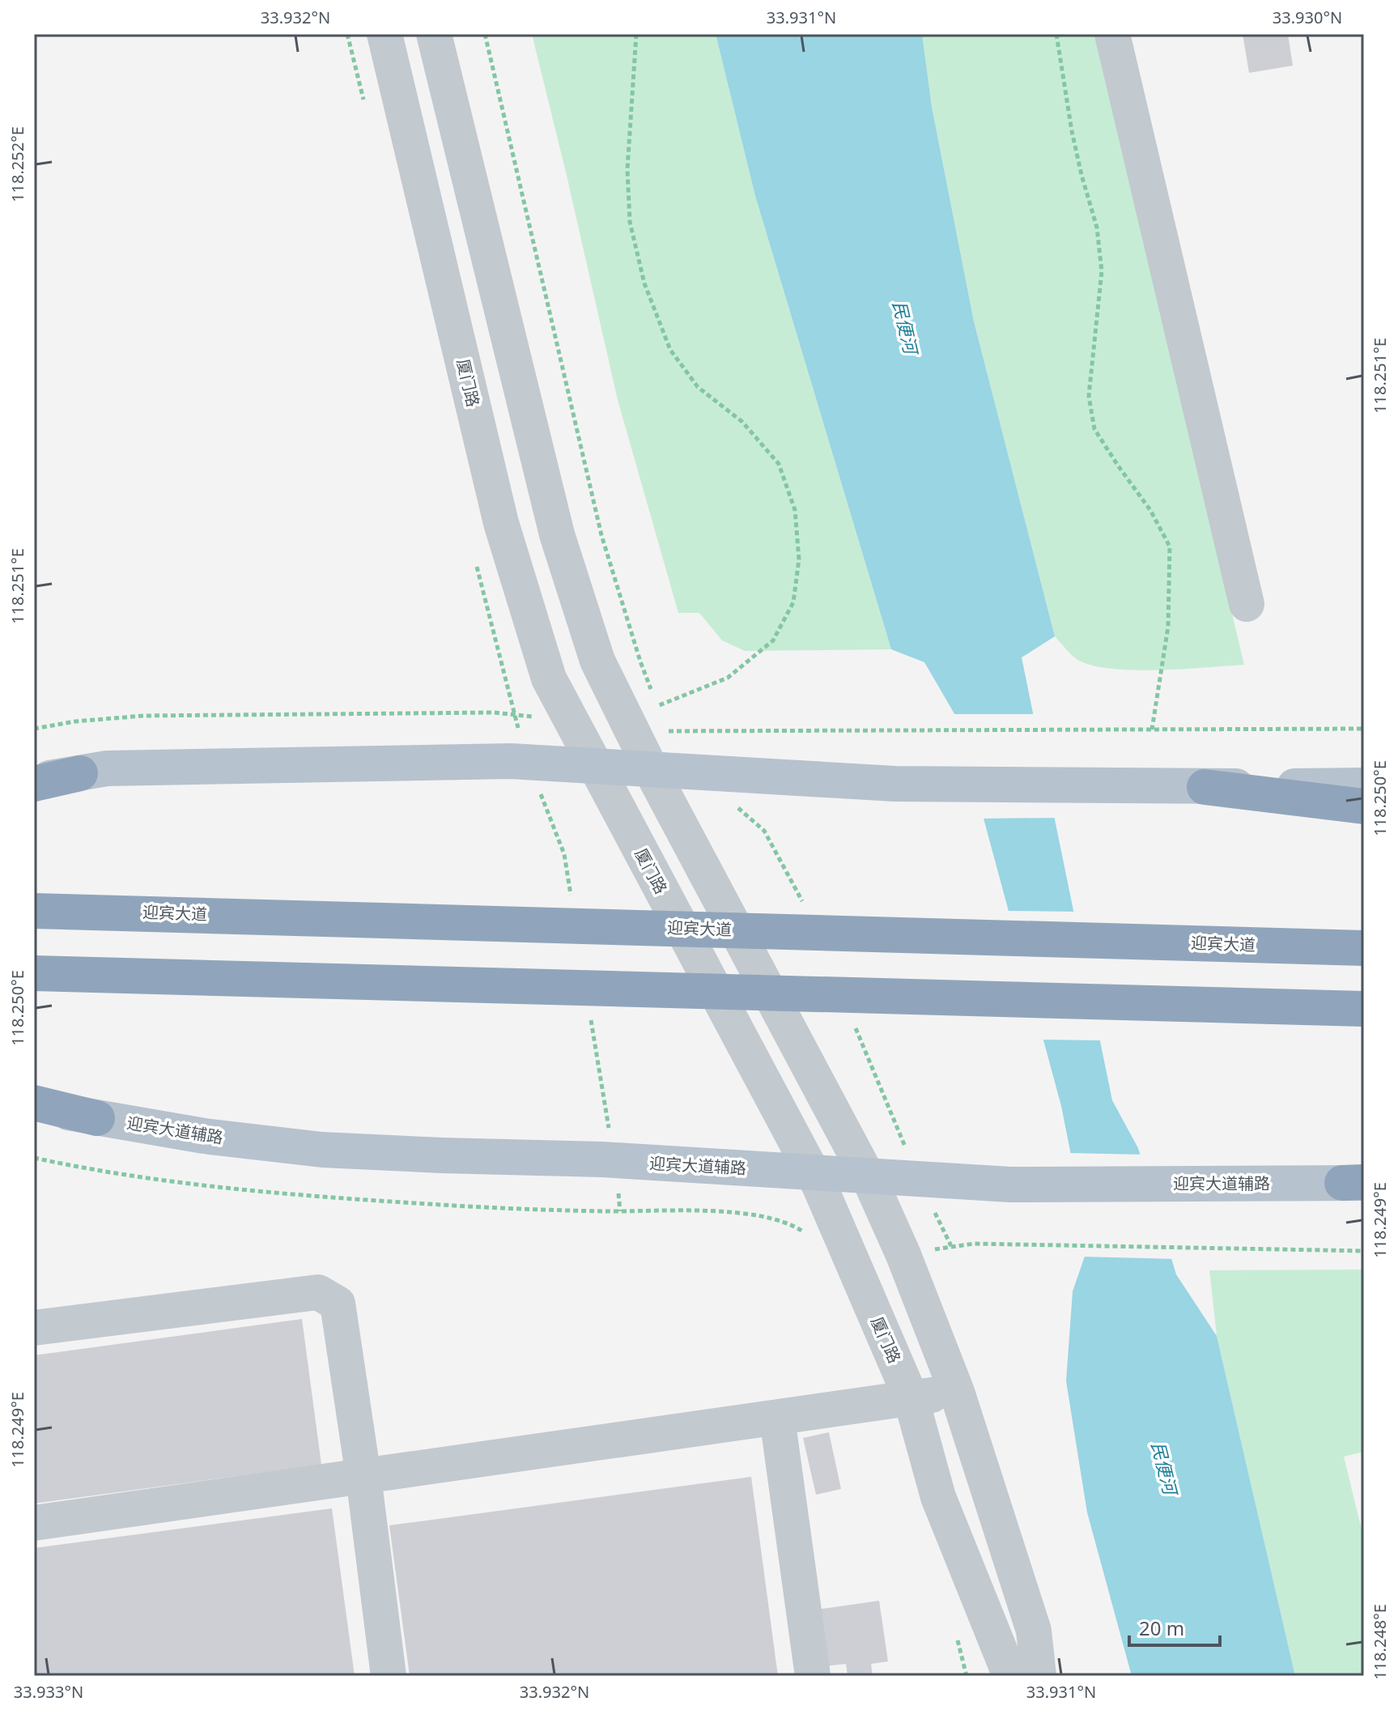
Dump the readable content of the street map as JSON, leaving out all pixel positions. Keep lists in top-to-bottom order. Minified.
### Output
{"streets":{"highway":["迎宾大道"],"main road":["迎宾大道辅路"],"street":["厦门路"]},"crossings":[["厦门路","迎宾大道辅路"]],"water":["民便河"],"scale_bar":"20 m","coordinates":["33.932°N","33.931°N","33.930°N","118.252°E","118.251°E","118.250°E","118.249°E","118.248°E","33.933°N"]}
